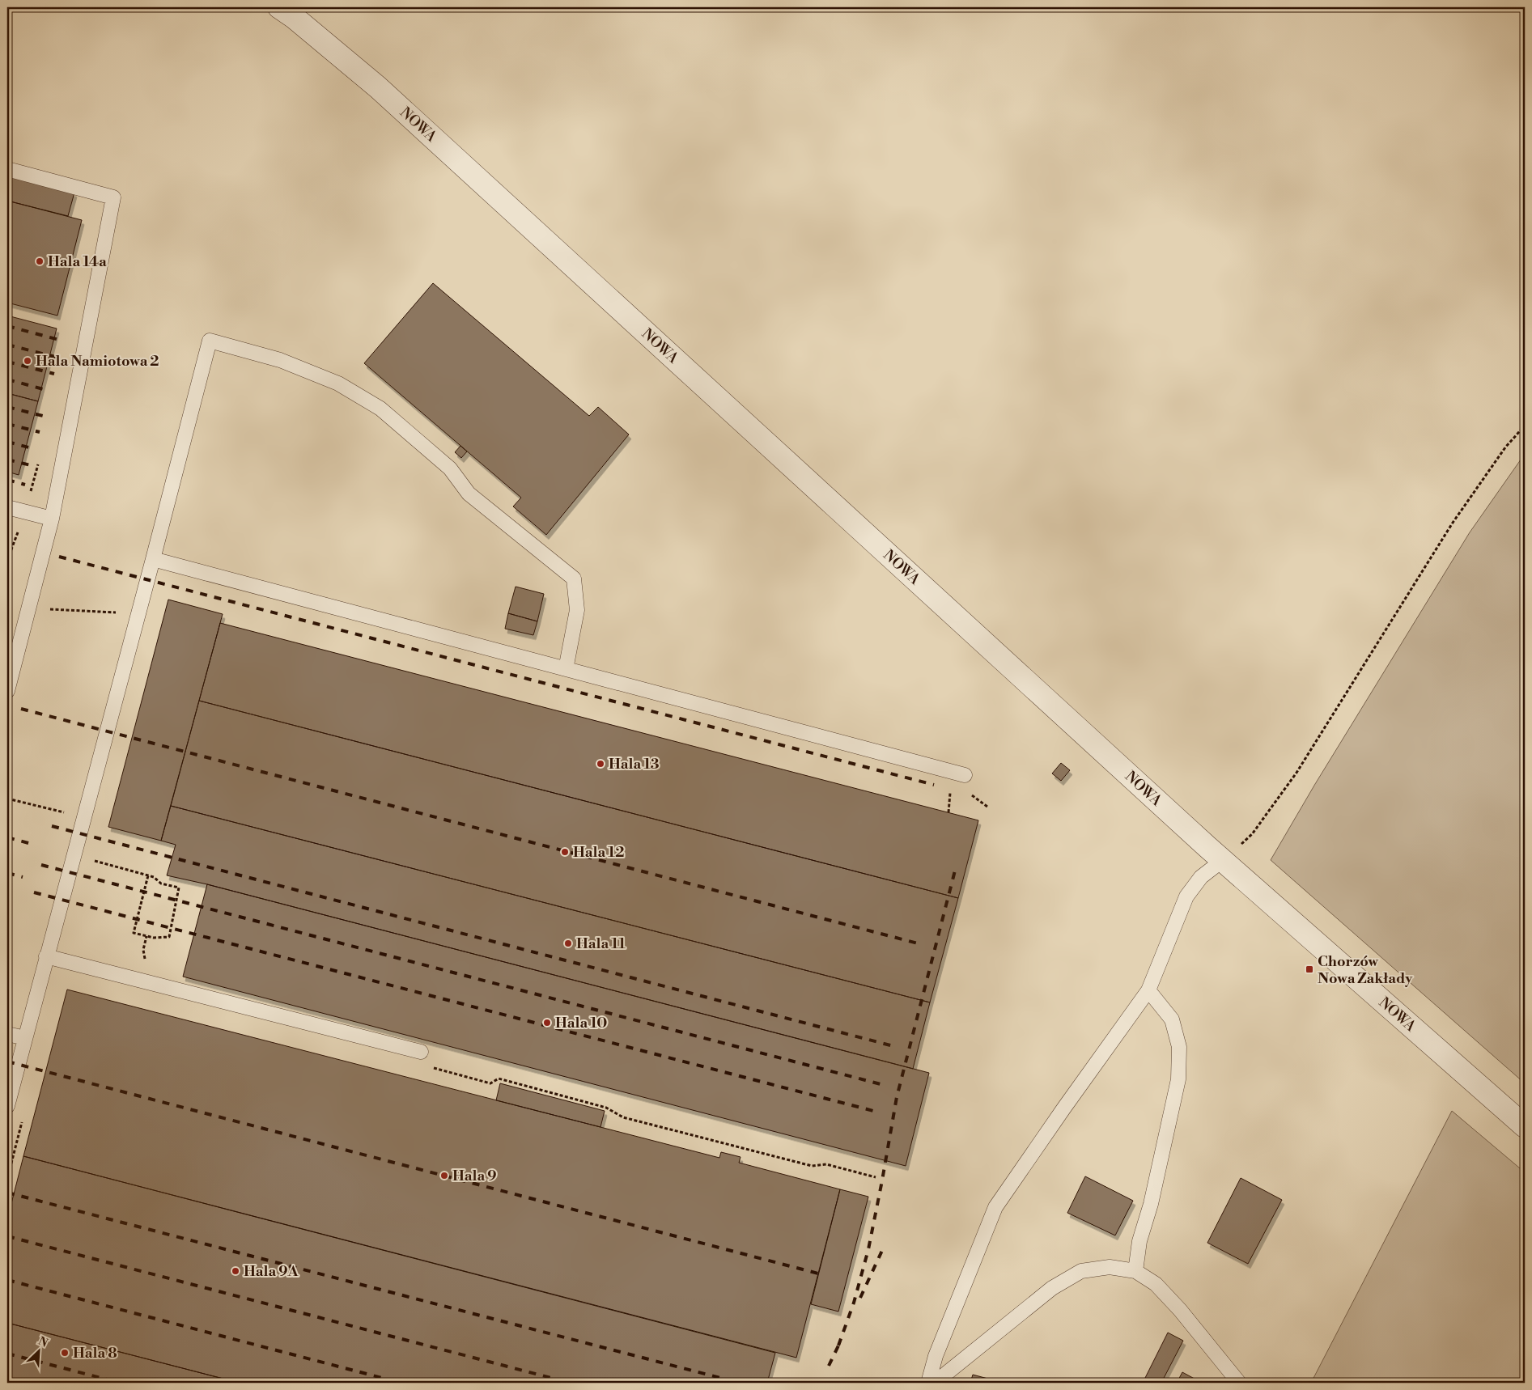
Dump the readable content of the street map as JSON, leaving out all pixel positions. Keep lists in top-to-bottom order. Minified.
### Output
{"streets":{"street":["NOWA"]},"places":{"other":["Hala 14a","Hala Namiotowa 2","Hala 13","Hala 12","Hala 11","Hala 10","Hala 9","Hala 9A","Hala 8"],"transit":["Chorzów Nowa Zakłady"]},"north":"top right"}
